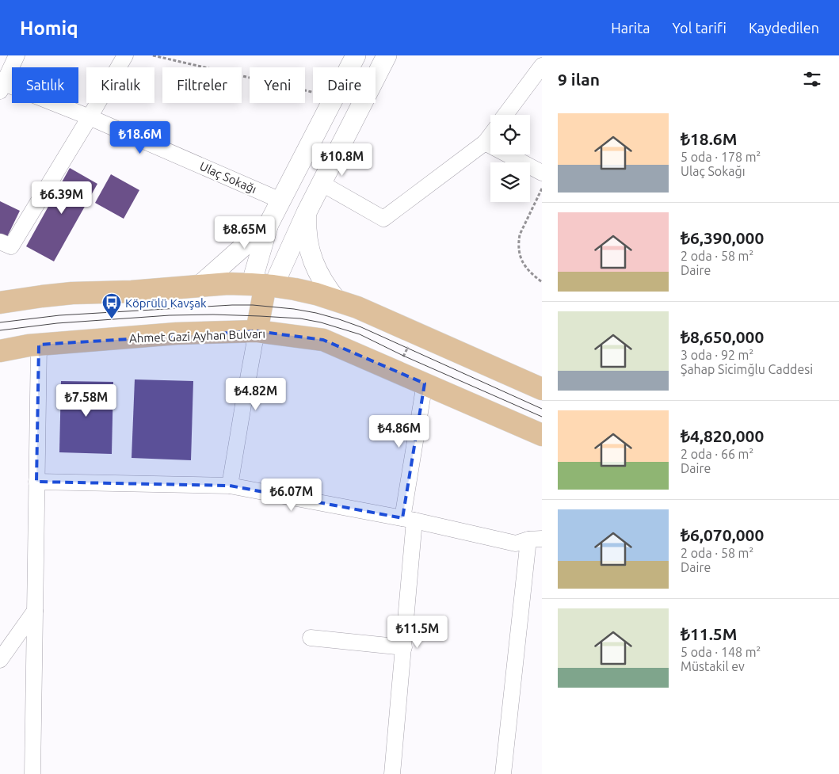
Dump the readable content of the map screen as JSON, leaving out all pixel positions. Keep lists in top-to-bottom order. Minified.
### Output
{"streets":{"main road":["Ahmet Gazi Ayhan Bulvarı"],"street":["Ulaç Sokağı"]},"places":{"bus stop":["Köprülü Kavşak"]},"page":{"header":"Homiq","nav":["Harita","Yol tarifi","Kaydedilen"],"heading":"9 ilan","chip":["Satılık","Kiralık","Filtreler","Yeni","Daire"],"list":[{"name":"₺18.6M","note":"5 oda · 178 m² · Ulaç Sokağı"},{"name":"₺6,390,000","note":"2 oda · 58 m² · Daire"},{"name":"₺8,650,000","note":"3 oda · 92 m² · Şahap Sicimğlu Caddesi"},{"name":"₺4,820,000","note":"2 oda · 66 m² · Daire"},{"name":"₺6,070,000","note":"2 oda · 58 m² · Daire"},{"name":"₺11.5M","note":"5 oda · 148 m² · Müstakil ev"}],"price":["₺18.6M","₺10.8M","₺6.39M","₺8.65M","₺4.82M","₺7.58M","₺4.86M","₺6.07M","₺11.5M"]}}
